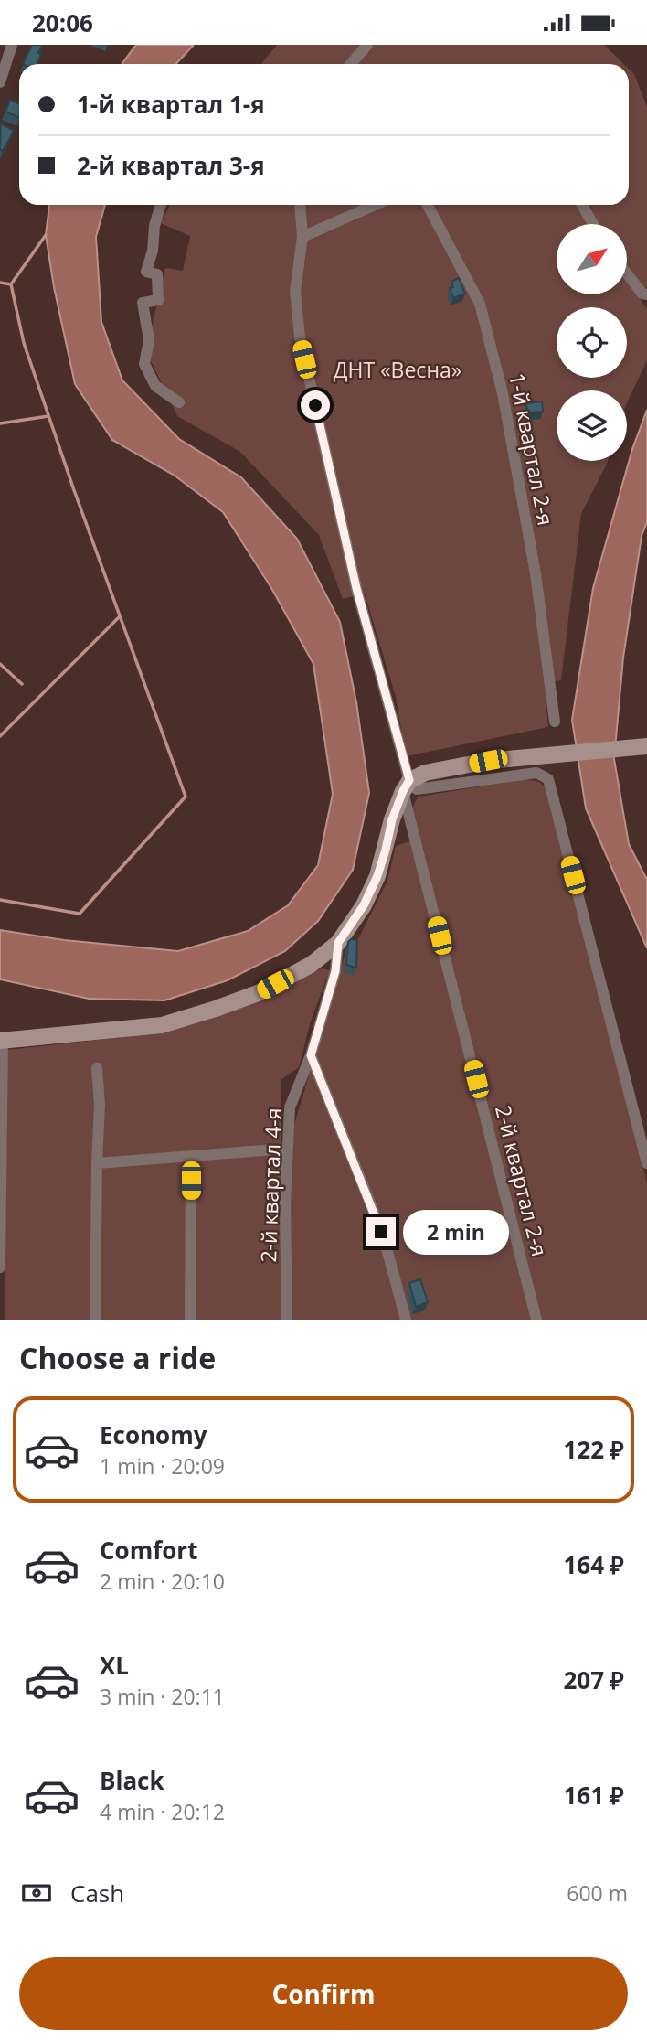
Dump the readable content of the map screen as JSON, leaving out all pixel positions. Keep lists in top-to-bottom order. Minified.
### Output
{"streets":{"street":["1-й квартал 2-я","2-й квартал 2-я","2-й квартал 4-я"]},"parks":["ДНТ «Весна»"],"north":"top right","page":{"status":"20:06","banner":["1-й квартал 1-я","2-й квартал 3-я"],"bubble":"2 min","heading":"Choose a ride","list":[{"name":"Economy","note":"1 min · 20:09","value":"122 ₽"},{"name":"Comfort","note":"2 min · 20:10","value":"164 ₽"},{"name":"XL","note":"3 min · 20:11","value":"207 ₽"},{"name":"Black","note":"4 min · 20:12","value":"161 ₽"}],"pay":["Cash","600 m"],"buttons":"Confirm"}}
